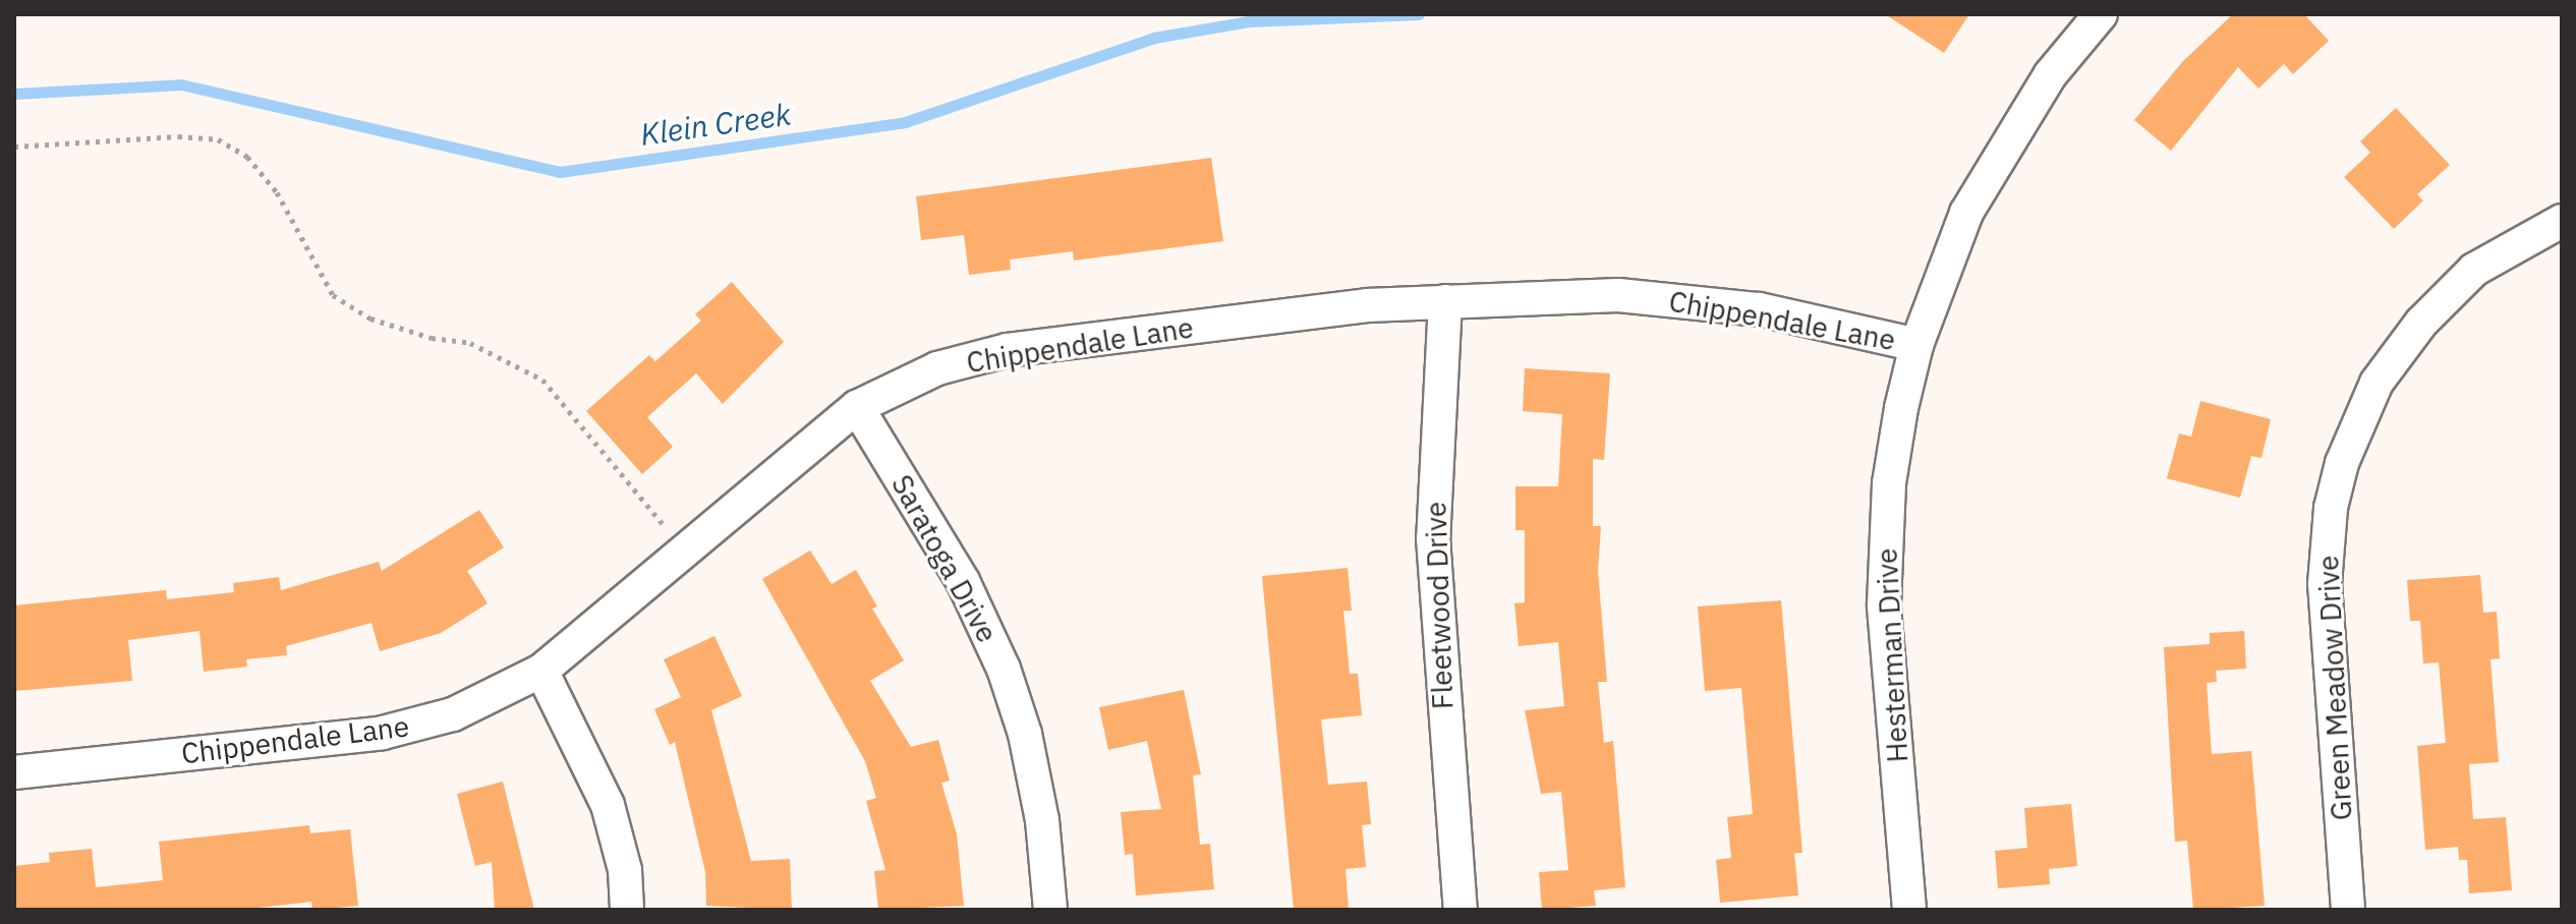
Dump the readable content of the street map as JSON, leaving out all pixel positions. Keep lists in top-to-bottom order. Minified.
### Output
{"streets":{"street":["Chippendale Lane","Saratoga Drive","Fleetwood Drive","Hesterman Drive","Green Meadow Drive"]},"crossings":[["Chippendale Lane","Saratoga Drive"],["Chippendale Lane","Fleetwood Drive"],["Chippendale Lane","Hesterman Drive"]],"water":["Klein Creek"]}
